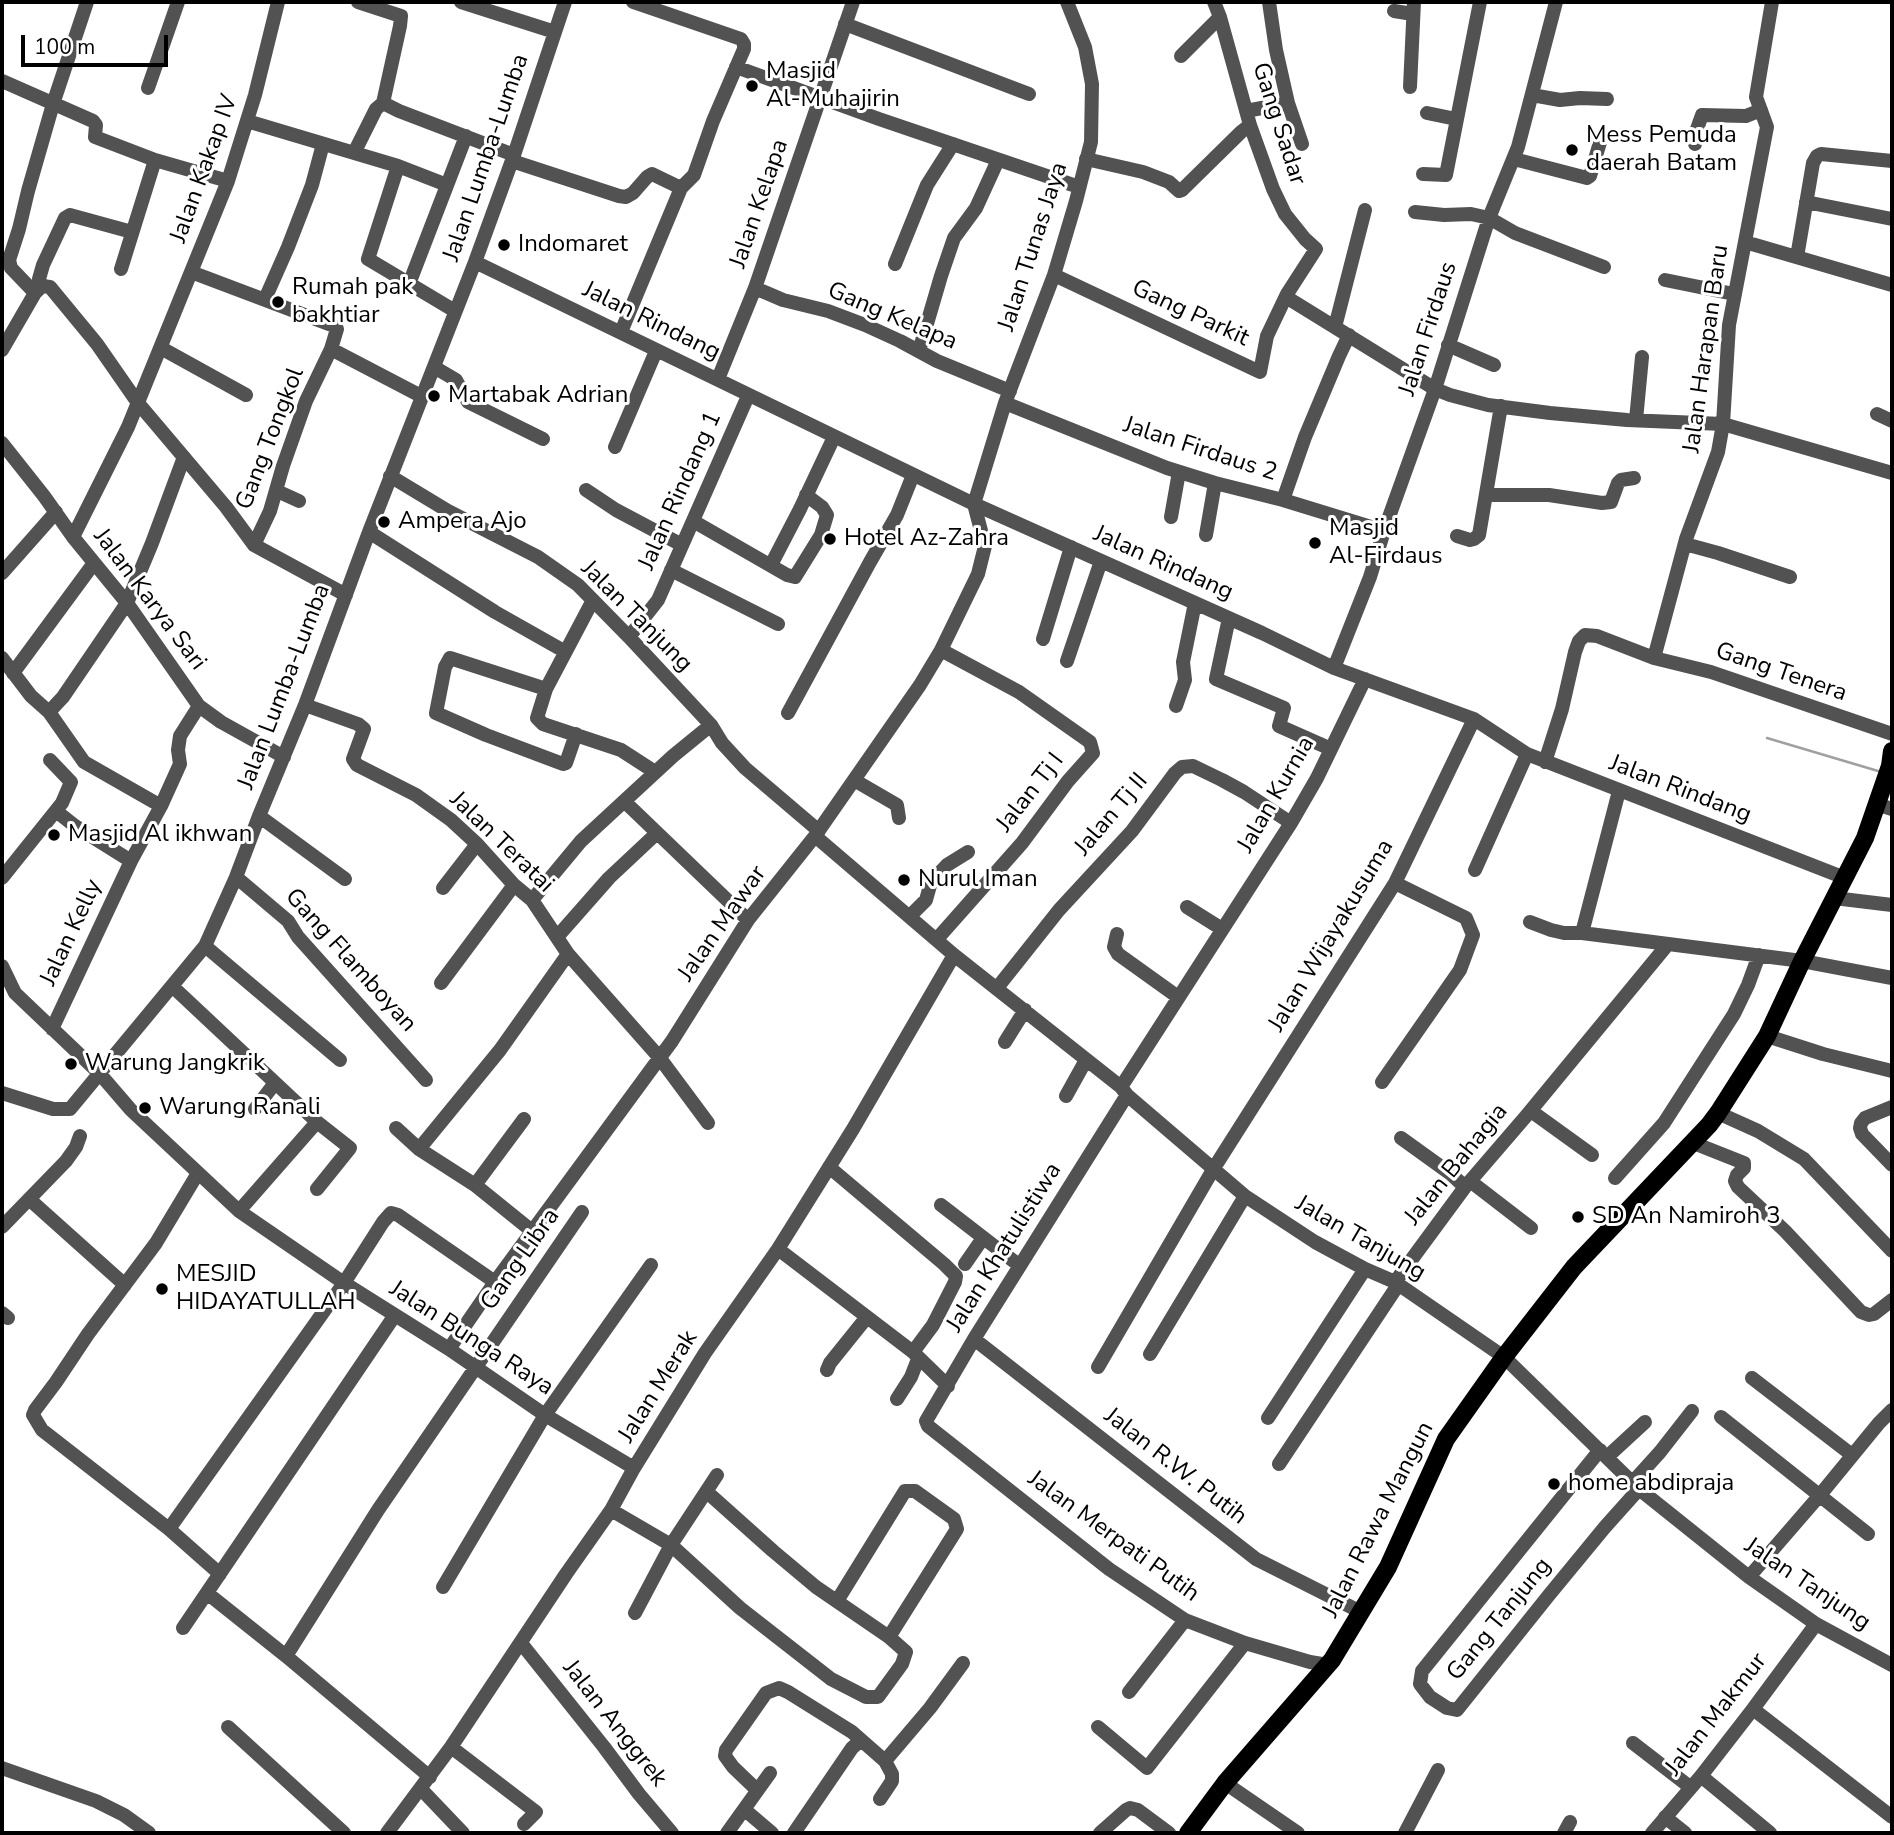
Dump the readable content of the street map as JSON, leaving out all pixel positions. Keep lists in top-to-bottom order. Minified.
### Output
{"streets":{"main road":["Jalan Rawa Mangun"],"street":["Gang Sadar","Jalan Lumba-Lumba","Jalan Kakap IV","Jalan Kelapa","Jalan Tunas Jaya","Gang Parkit","Gang Kelapa","Jalan Rindang","Jalan Firdaus","Jalan Harapan Baru","Gang Tongkol","Jalan Firdaus 2","Jalan Rindang 1","Jalan Karya Sari","Jalan Tanjung","Gang Tenera","Jalan Tj I","Jalan Kurnia","Jalan Tj II","Jalan Teratai","Jalan Mawar","Jalan Kelly","Jalan Wijayakusuma","Gang Flamboyan","Jalan Bahagia","Jalan Khatulistiwa","Gang Libra","Jalan Bunga Raya","Jalan Merak","Jalan R.W. Putih","Jalan Merpati Putih","Gang Tanjung","Jalan Makmur","Jalan Anggrek"]},"crossings":[["Gang Sadar","Gang Parkit"],["Jalan Lumba-Lumba","Jalan Rindang"],["Jalan Lumba-Lumba","Gang Tongkol"],["Jalan Lumba-Lumba","Jalan Karya Sari"],["Jalan Lumba-Lumba","Jalan Tanjung"],["Jalan Lumba-Lumba","Jalan Teratai"],["Jalan Lumba-Lumba","Gang Flamboyan"],["Jalan Lumba-Lumba","Jalan Bunga Raya"],["Jalan Kakap IV","Gang Tongkol"],["Jalan Kakap IV","Jalan Karya Sari"],["Jalan Kelapa","Gang Kelapa"],["Jalan Kelapa","Jalan Rindang"],["Jalan Tunas Jaya","Gang Parkit"],["Jalan Tunas Jaya","Gang Kelapa"],["Jalan Tunas Jaya","Jalan Rindang"],["Jalan Tunas Jaya","Jalan Firdaus 2"],["Jalan Tunas Jaya","Jalan Mawar"],["Gang Kelapa","Jalan Firdaus 2"],["Jalan Rindang","Jalan Firdaus"],["Jalan Rindang","Jalan Rindang 1"],["Jalan Rindang","Gang Tenera"],["Jalan Rindang","Jalan Kurnia"],["Jalan Rindang","Jalan Mawar"],["Jalan Rindang","Jalan Wijayakusuma"],["Jalan Rindang","Jalan Rawa Mangun"],["Jalan Firdaus","Jalan Firdaus 2"],["Jalan Harapan Baru","Gang Tenera"],["Jalan Rindang 1","Jalan Tanjung"],["Jalan Karya Sari","Jalan Kelly"],["Jalan Tanjung","Jalan Tj I"],["Jalan Tanjung","Jalan Kurnia"],["Jalan Tanjung","Jalan Tj II"],["Jalan Tanjung","Jalan Mawar"],["Jalan Tanjung","Jalan Wijayakusuma"],["Jalan Tanjung","Jalan Bahagia"],["Jalan Tanjung","Jalan Khatulistiwa"],["Jalan Tanjung","Jalan Merak"],["Jalan Tanjung","Jalan Rawa Mangun"],["Jalan Tanjung","Gang Tanjung"],["Jalan Tanjung","Jalan Makmur"],["Jalan Tj I","Jalan Mawar"],["Jalan Kurnia","Jalan Tj II"],["Jalan Kurnia","Jalan Khatulistiwa"],["Jalan Teratai","Jalan Mawar"],["Jalan Mawar","Jalan Bunga Raya"],["Jalan Kelly","Jalan Bunga Raya"],["Jalan Khatulistiwa","Jalan R.W. Putih"],["Jalan Khatulistiwa","Jalan Merpati Putih"],["Gang Libra","Jalan Bunga Raya"],["Jalan Bunga Raya","Jalan Merak"],["Jalan Merak","Jalan Anggrek"],["Jalan R.W. Putih","Jalan Rawa Mangun"],["Jalan Rawa Mangun","Jalan Merpati Putih"]],"places":["Masjid Al-Muhajirin","Mess Pemuda daerah Batam","Indomaret","Rumah pak bakhtiar","Martabak Adrian","Ampera Ajo","Hotel Az-Zahra","Masjid Al-Firdaus","Masjid Al ikhwan","Nurul Iman","Warung Jangkrik","Warung Ranali","SD An Namiroh 3","MESJID HIDAYATULLAH","home abdipraja"],"scale_bar":"100 m"}
